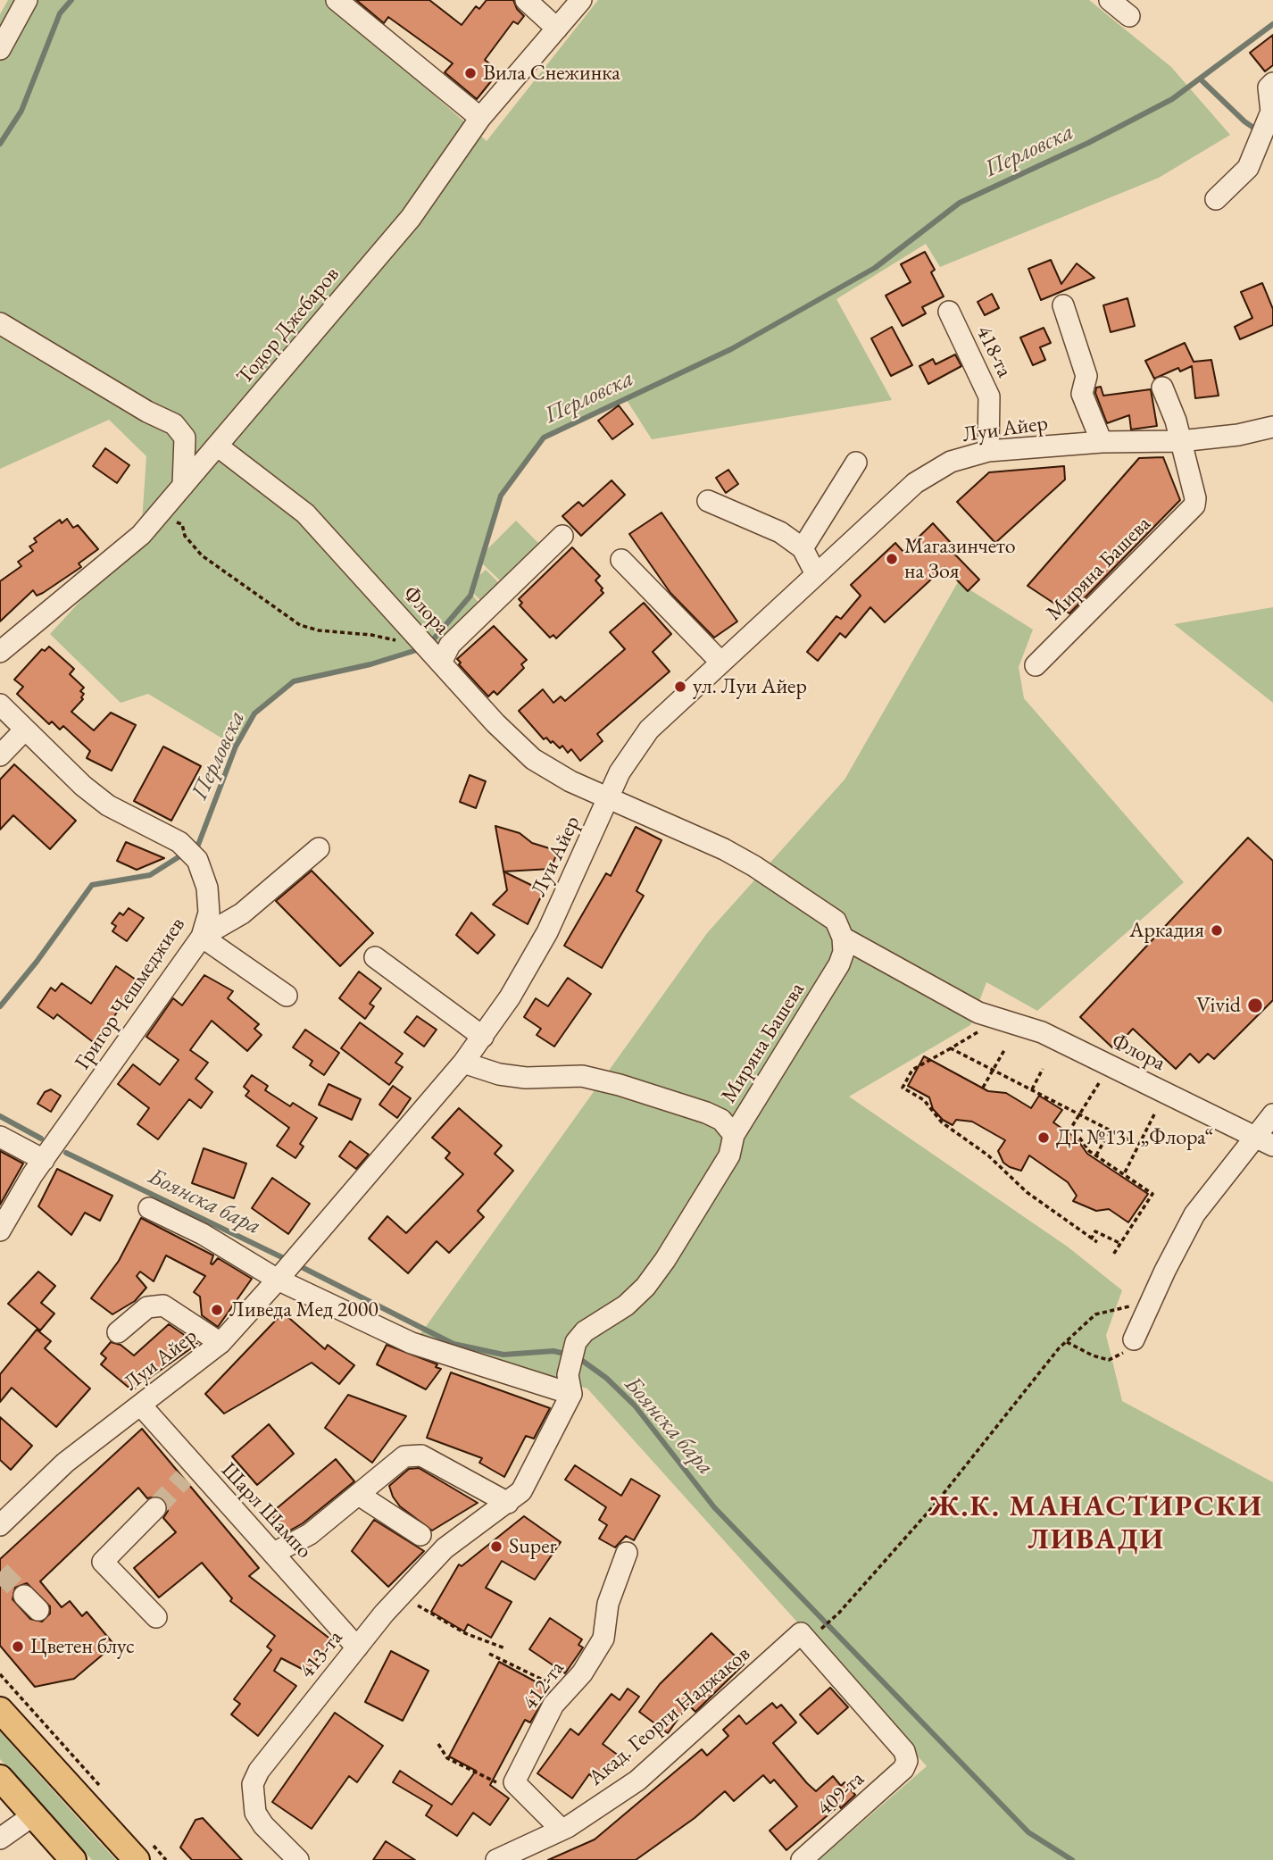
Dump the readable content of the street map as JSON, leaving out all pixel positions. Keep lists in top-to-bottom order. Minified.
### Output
{"streets":{"street":["Тодор Джебаров","418-та","Луи Айер","Миряна Башева","Флора","Григор Чешмеджиев","Шарл Шампо","413-та","412-та","Акад. Георги Наджаков","409-та"]},"crossings":[["Тодор Джебаров","Флора"],["418-та","Луи Айер"],["Луи Айер","Миряна Башева"],["Луи Айер","Флора"],["Луи Айер","Шарл Шампо"],["Миряна Башева","Флора"],["Миряна Башева","413-та"],["Шарл Шампо","413-та"],["Акад. Георги Наджаков","409-та"]],"districts":["Ж.К. МАНАСТИРСКИ ЛИВАДИ"],"water":["Перловска","Боянска бара"],"places":["Вила Снежинка","Магазинчето на Зоя","ул. Луи Айер","Аркадия","Vivid","ДГ №131 „Флора“","Ливеда Мед 2000","Super","Цветен блус"]}
